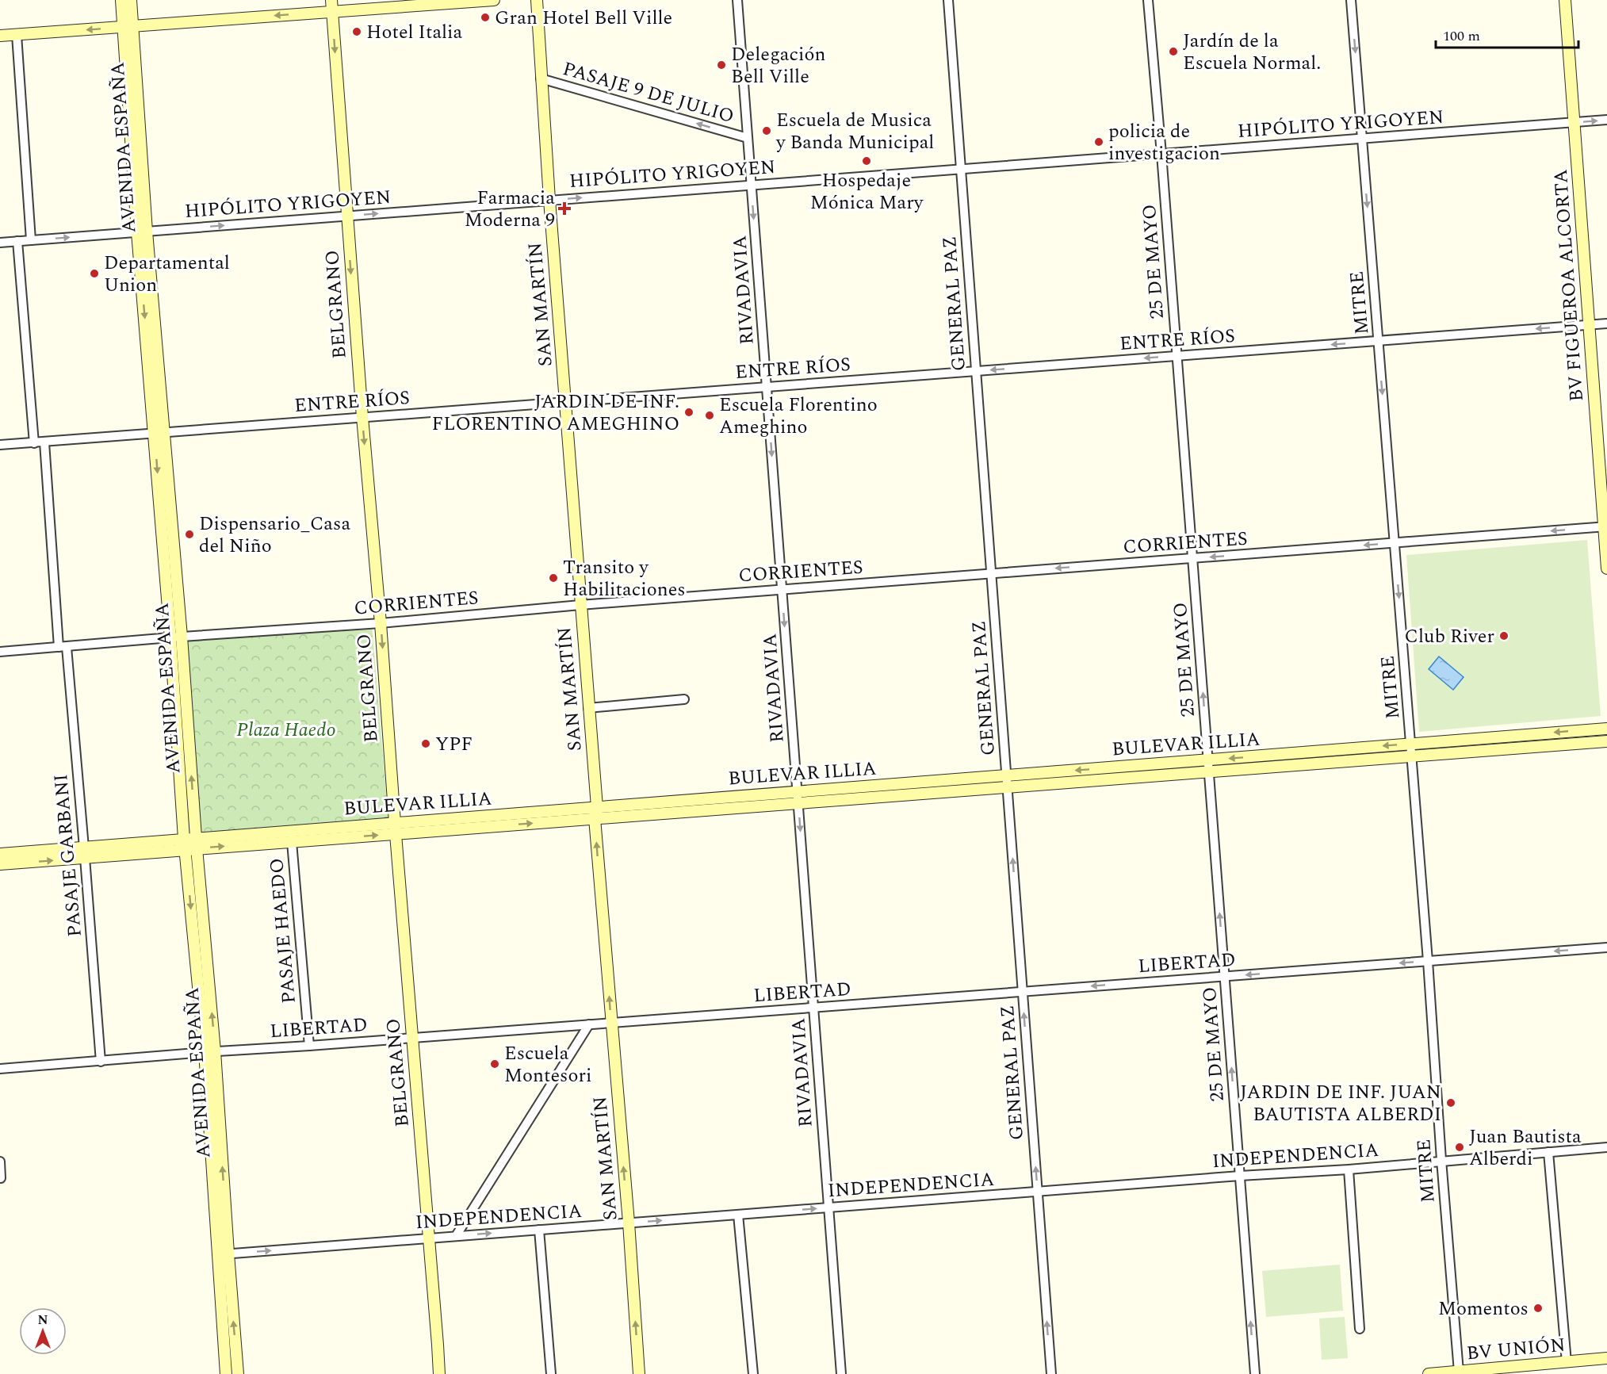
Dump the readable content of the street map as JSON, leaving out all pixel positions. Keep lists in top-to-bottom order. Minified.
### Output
{"streets":{"street":["PASAJE 9 DE JULIO","HIPÓLITO YRIGOYEN","AVENIDA ESPAÑA","25 DE MAYO","BV FIGUEROA ALCORTA","RIVADAVIA","MITRE","GENERAL PAZ","BELGRANO","SAN MARTÍN","ENTRE RÍOS","CORRIENTES","BULEVAR ILLIA","PASAJE GARBANI","PASAJE HAEDO","LIBERTAD","INDEPENDENCIA","BV UNIÓN"]},"crossings":[["PASAJE 9 DE JULIO","RIVADAVIA"],["PASAJE 9 DE JULIO","SAN MARTÍN"],["HIPÓLITO YRIGOYEN","AVENIDA ESPAÑA"],["HIPÓLITO YRIGOYEN","25 DE MAYO"],["HIPÓLITO YRIGOYEN","BV FIGUEROA ALCORTA"],["HIPÓLITO YRIGOYEN","RIVADAVIA"],["HIPÓLITO YRIGOYEN","MITRE"],["HIPÓLITO YRIGOYEN","GENERAL PAZ"],["HIPÓLITO YRIGOYEN","BELGRANO"],["HIPÓLITO YRIGOYEN","SAN MARTÍN"],["AVENIDA ESPAÑA","ENTRE RÍOS"],["AVENIDA ESPAÑA","CORRIENTES"],["AVENIDA ESPAÑA","BULEVAR ILLIA"],["AVENIDA ESPAÑA","LIBERTAD"],["AVENIDA ESPAÑA","INDEPENDENCIA"],["25 DE MAYO","ENTRE RÍOS"],["25 DE MAYO","CORRIENTES"],["25 DE MAYO","BULEVAR ILLIA"],["25 DE MAYO","LIBERTAD"],["25 DE MAYO","INDEPENDENCIA"],["BV FIGUEROA ALCORTA","ENTRE RÍOS"],["BV FIGUEROA ALCORTA","CORRIENTES"],["RIVADAVIA","ENTRE RÍOS"],["RIVADAVIA","CORRIENTES"],["RIVADAVIA","BULEVAR ILLIA"],["RIVADAVIA","LIBERTAD"],["RIVADAVIA","INDEPENDENCIA"],["MITRE","ENTRE RÍOS"],["MITRE","CORRIENTES"],["MITRE","BULEVAR ILLIA"],["MITRE","LIBERTAD"],["MITRE","INDEPENDENCIA"],["MITRE","BV UNIÓN"],["GENERAL PAZ","ENTRE RÍOS"],["GENERAL PAZ","CORRIENTES"],["GENERAL PAZ","BULEVAR ILLIA"],["GENERAL PAZ","LIBERTAD"],["GENERAL PAZ","INDEPENDENCIA"],["BELGRANO","ENTRE RÍOS"],["BELGRANO","CORRIENTES"],["BELGRANO","BULEVAR ILLIA"],["BELGRANO","LIBERTAD"],["BELGRANO","INDEPENDENCIA"],["SAN MARTÍN","ENTRE RÍOS"],["SAN MARTÍN","CORRIENTES"],["SAN MARTÍN","BULEVAR ILLIA"],["SAN MARTÍN","LIBERTAD"],["SAN MARTÍN","INDEPENDENCIA"],["ENTRE RÍOS","PASAJE GARBANI"],["CORRIENTES","PASAJE GARBANI"],["BULEVAR ILLIA","PASAJE GARBANI"],["BULEVAR ILLIA","PASAJE HAEDO"],["PASAJE GARBANI","LIBERTAD"],["PASAJE HAEDO","LIBERTAD"]],"one_way":["PASAJE 9 DE JULIO","HIPÓLITO YRIGOYEN","25 DE MAYO","RIVADAVIA","MITRE","GENERAL PAZ","BELGRANO","SAN MARTÍN","ENTRE RÍOS","CORRIENTES","LIBERTAD","INDEPENDENCIA"],"parks":["Plaza Haedo"],"places":{"other":["Gran Hotel Bell Ville","Hotel Italia","Jardín de la Escuela Normal.","Delegación Bell Ville","Escuela de Musica y Banda Municipal","policia de investigacion","Hospedaje Mónica Mary","Departamental Union","JARDIN DE INF. FLORENTINO AMEGHINO","Escuela Florentino Ameghino","Dispensario_Casa del Niño","Transito y Habilitaciones","Club River","YPF","Escuela Montesori","JARDIN DE INF. JUAN BAUTISTA ALBERDI","Juan Bautista Alberdi","Momentos"],"health":["Farmacia Moderna 9"]},"scale_bar":"100 m","north":"top"}
